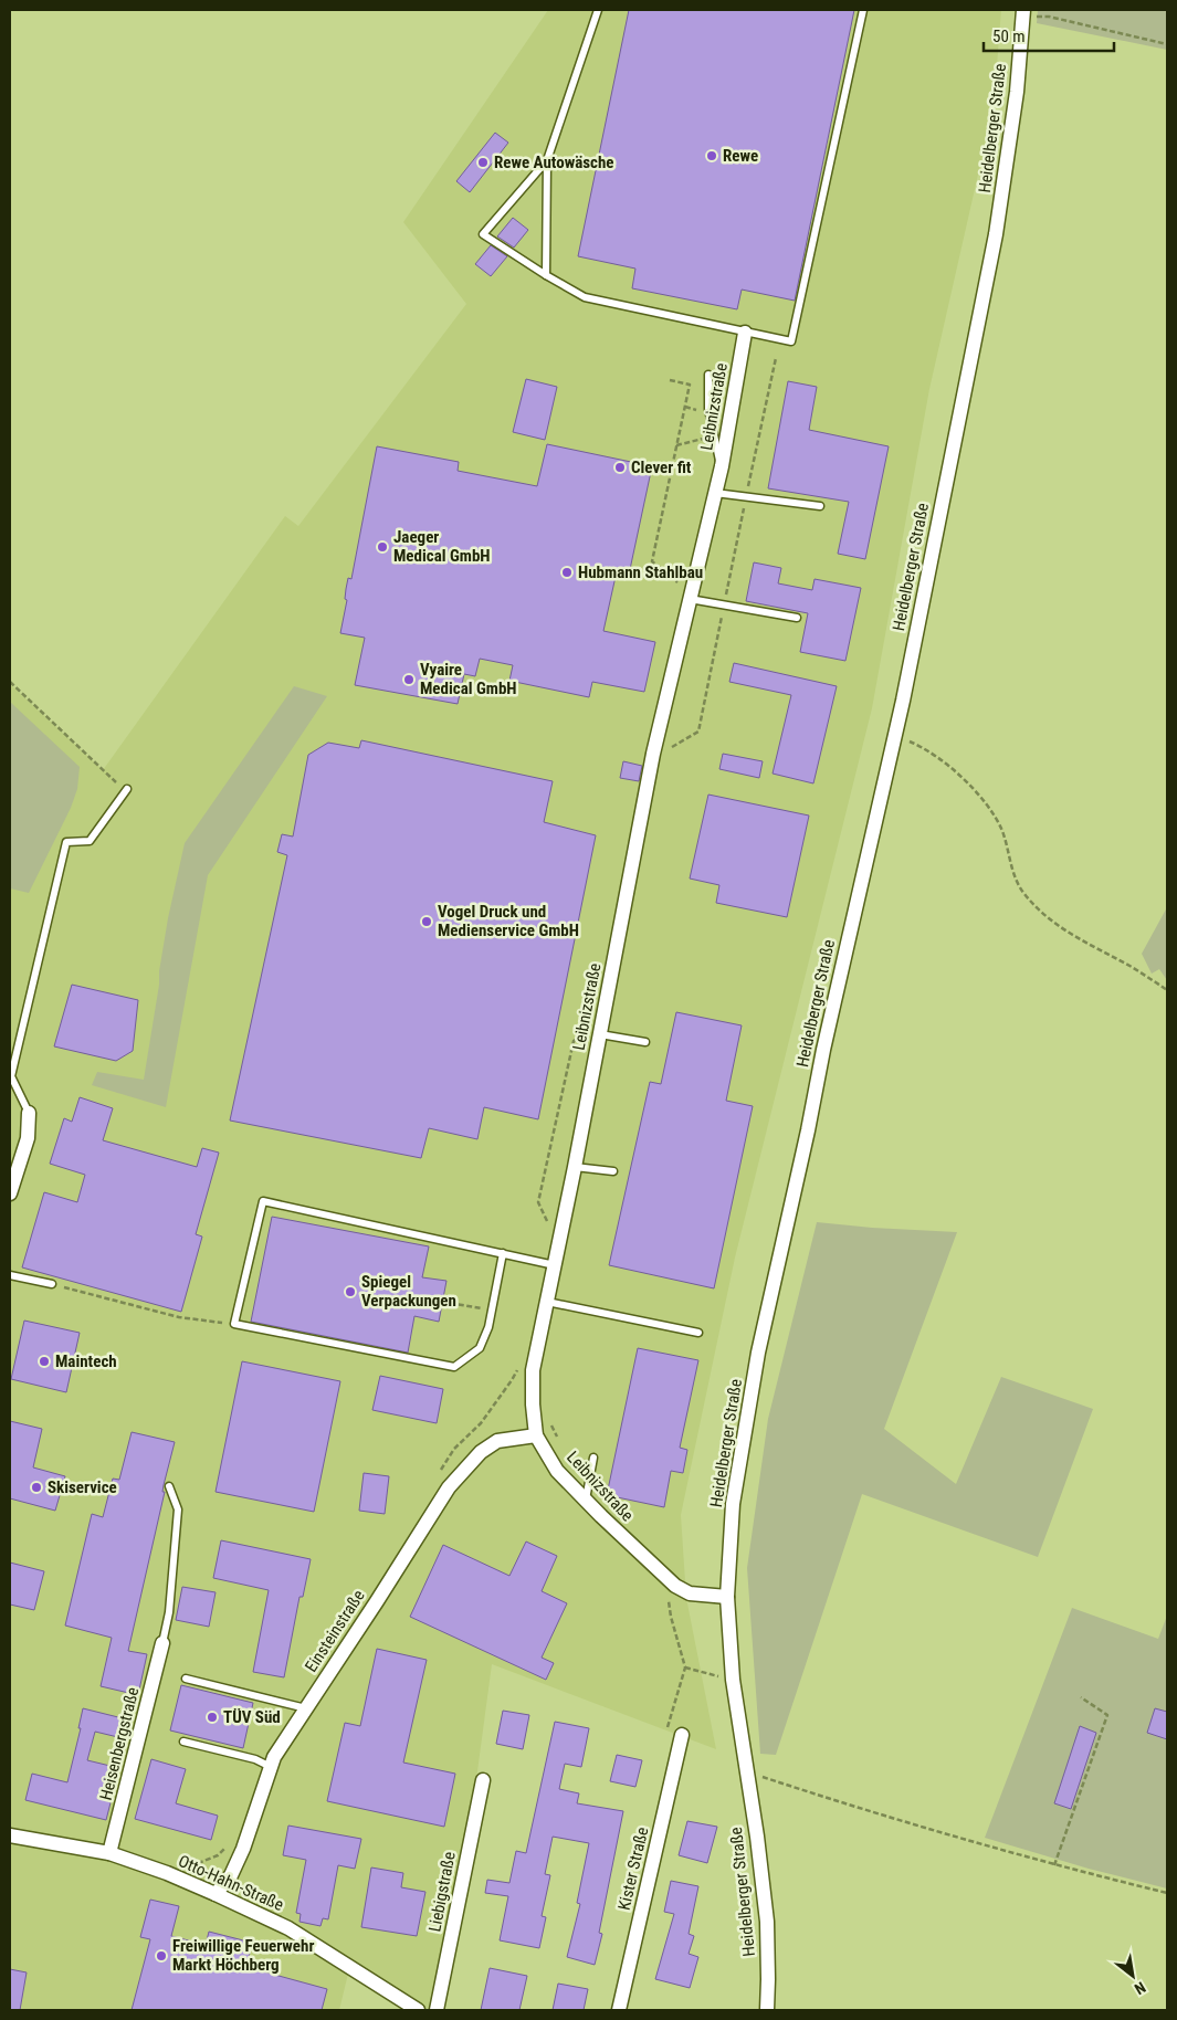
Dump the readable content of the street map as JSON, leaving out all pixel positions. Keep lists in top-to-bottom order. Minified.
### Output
{"streets":{"street":["Heidelberger Straße","Leibnizstraße","Einsteinstraße","Heisenbergstraße","Kister Straße","Otto-Hahn-Straße","Liebigstraße"]},"crossings":[["Heidelberger Straße","Leibnizstraße"],["Leibnizstraße","Einsteinstraße"],["Einsteinstraße","Otto-Hahn-Straße"],["Heisenbergstraße","Otto-Hahn-Straße"]],"places":["Rewe","Rewe Autowäsche","Clever fit","Jaeger Medical GmbH","Hubmann Stahlbau","Vyaire Medical GmbH","Vogel Druck und Medienservice GmbH","Spiegel Verpackungen","Maintech","Skiservice","TÜV Süd","Freiwillige Feuerwehr Markt Höchberg"],"scale_bar":"50 m","north":"bottom right"}
